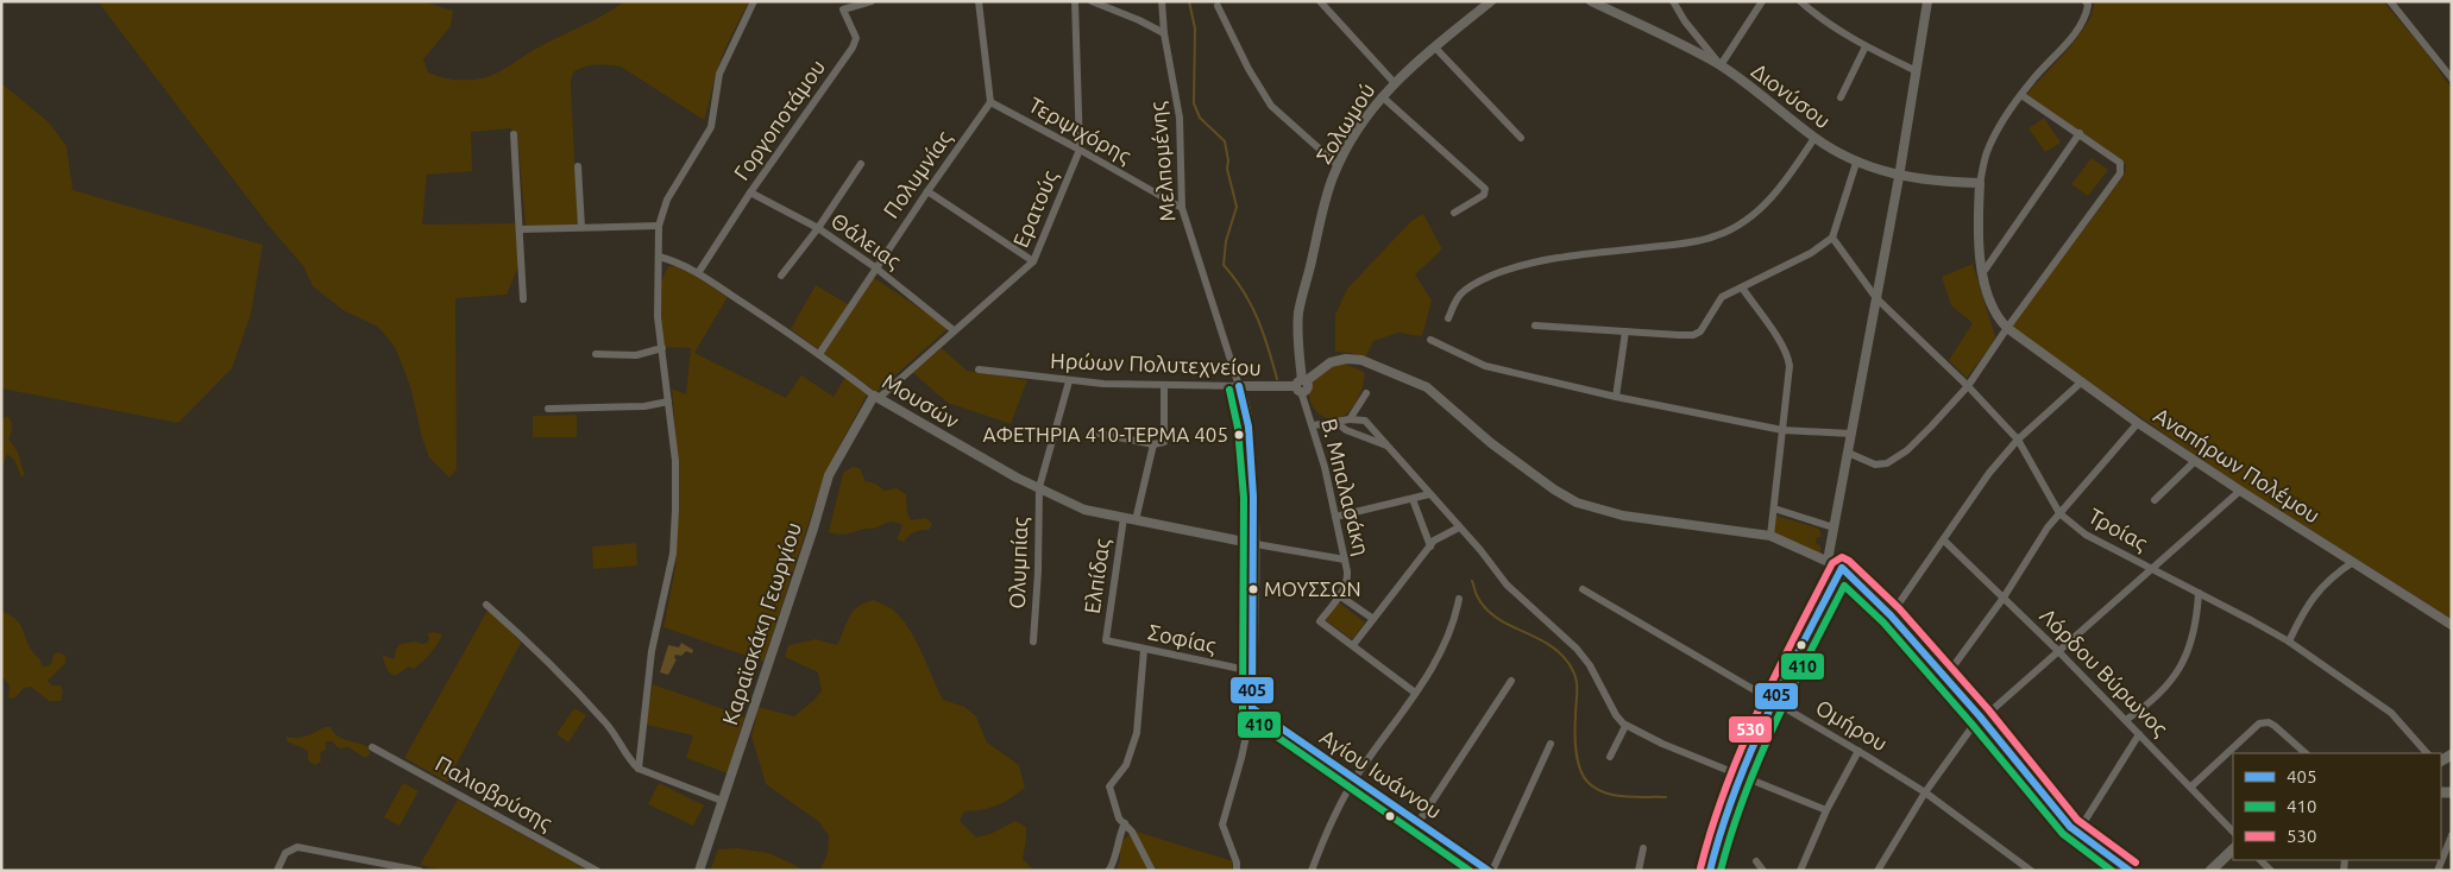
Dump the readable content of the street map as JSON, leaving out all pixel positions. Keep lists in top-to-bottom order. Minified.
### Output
{"streets":{"street":["Διονύσου","Γοργοποτάμου","Σολωμού","Τερψιχόρης","Μελπομένης","Πολυμνίας","Ερατούς","Θάλειας","Ηρώων Πολυτεχνείου","Μουσών","Αναπήρων Πολέμου","Β. Μπαλασάκη","Τροίας","Ολυμπίας","Ελπίδας","Καραϊσκάκη Γεωργίου","Σοφίας","Λόρδου Βύρωνος","Ομήρου","Αγίου Ιωάννου","Παλιοβρύσης"]},"crossings":[["Γοργοποτάμου","Θάλειας"],["Γοργοποτάμου","Μουσών"],["Σολωμού","Ηρώων Πολυτεχνείου"],["Σολωμού","Β. Μπαλασάκη"],["Τερψιχόρης","Μελπομένης"],["Τερψιχόρης","Πολυμνίας"],["Τερψιχόρης","Ερατούς"],["Μελπομένης","Ηρώων Πολυτεχνείου"],["Πολυμνίας","Θάλειας"],["Πολυμνίας","Μουσών"],["Ερατούς","Θάλειας"],["Ερατούς","Μουσών"],["Ερατούς","Καραϊσκάκη Γεωργίου"],["Ηρώων Πολυτεχνείου","Β. Μπαλασάκη"],["Ηρώων Πολυτεχνείου","Ολυμπίας"],["Μουσών","Ολυμπίας"],["Μουσών","Ελπίδας"],["Μουσών","Καραϊσκάκη Γεωργίου"],["Ελπίδας","Σοφίας"]],"places":["ΑΦΕΤΗΡΙΑ 410-ΤΕΡΜΑ 405","ΜΟΥΣΣΩΝ"],"lines":["transit line 405","transit line 410","transit line 530"],"legend":["405","410","530"]}
